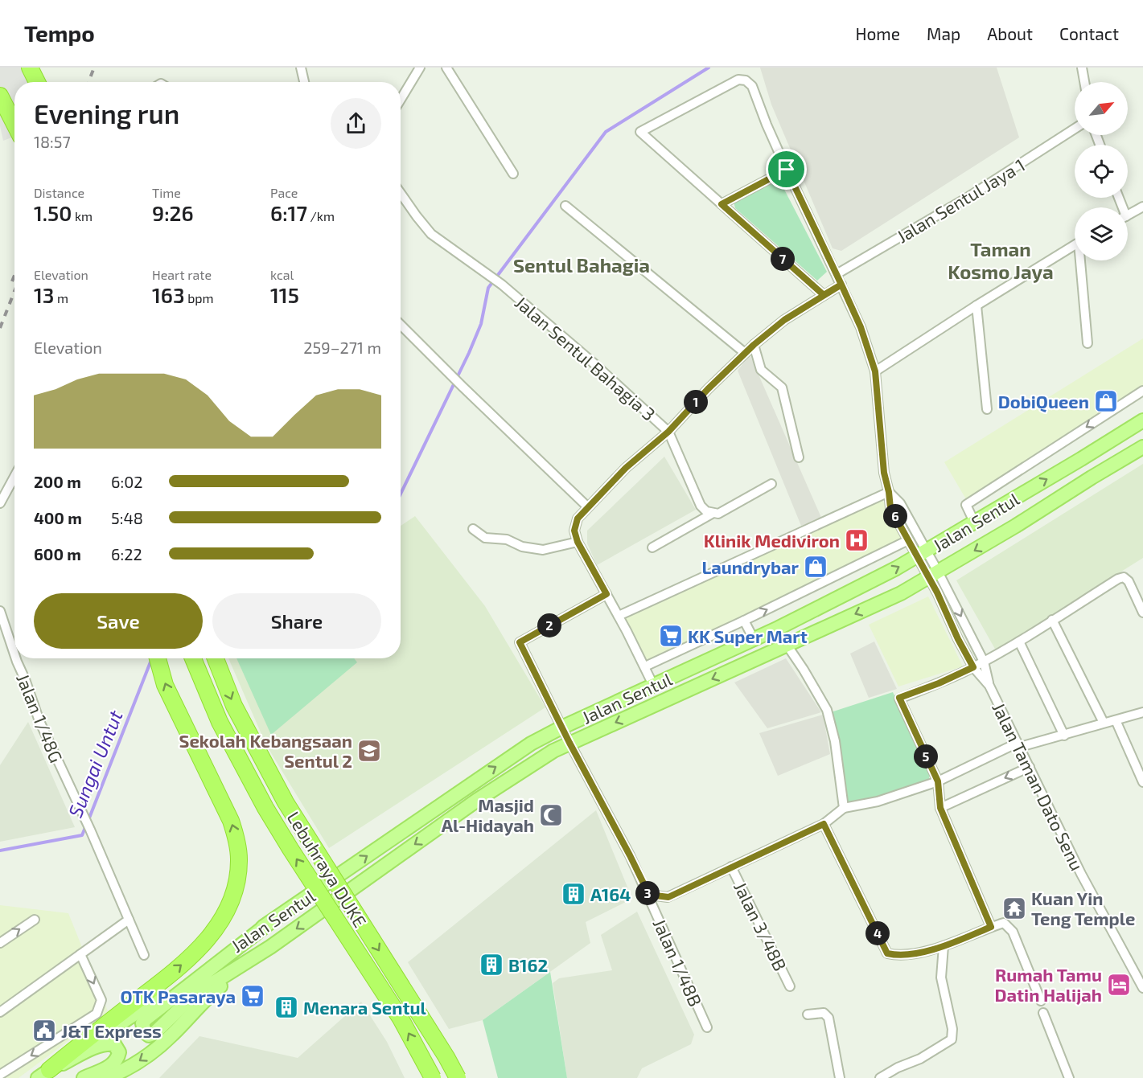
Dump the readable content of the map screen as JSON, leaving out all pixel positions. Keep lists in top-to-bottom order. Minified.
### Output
{"streets":{"highway":["Lebuhraya DUKE"],"main road":["Jalan Sentul"],"street":["Jalan Sentul Jaya 1","Jalan Sentul Bahagia 3","Jalan 1/48G","Jalan Taman Dato Senu","Jalan 3/48B","Jalan 1/48B"]},"crossings":[["Jalan Sentul","Jalan Taman Dato Senu"],["Jalan Sentul","Jalan 1/48B"]],"districts":["Taman Kosmo Jaya","Sentul Bahagia"],"water":["Sungai Untut"],"places":{"shop":["DobiQueen","Laundrybar"],"hospital":["Klinik Mediviron"],"supermarket":["KK Super Mart","OTK Pasaraya"],"school or university":["Sekolah Kebangsaan Sentul 2"],"mosque":["Masjid Al-Hidayah"],"building":["A164","B162","Menara Sentul"],"temple":["Kuan Yin Teng Temple"],"hotel":["Rumah Tamu Datin Halijah"],"public building":["J&T Express"]},"north":"top right","page":{"header":"Tempo","nav":["Home","Map","About","Contact"],"heading":["Evening run","18:57"],"stats":[["Distance","1.50 km"],["Time","9:26"],["Pace","6:17 /km"],["Elevation","13 m"],["Heart rate","163 bpm"],["kcal","115"]],"pins":["7","1","6","2","5","3","4"],"chart":["Elevation","259–271 m"],"list":[{"name":"200 m","note":"6:02"},{"name":"400 m","note":"5:48"},{"name":"600 m","note":"6:22"}],"buttons":["Save","Share"]}}
